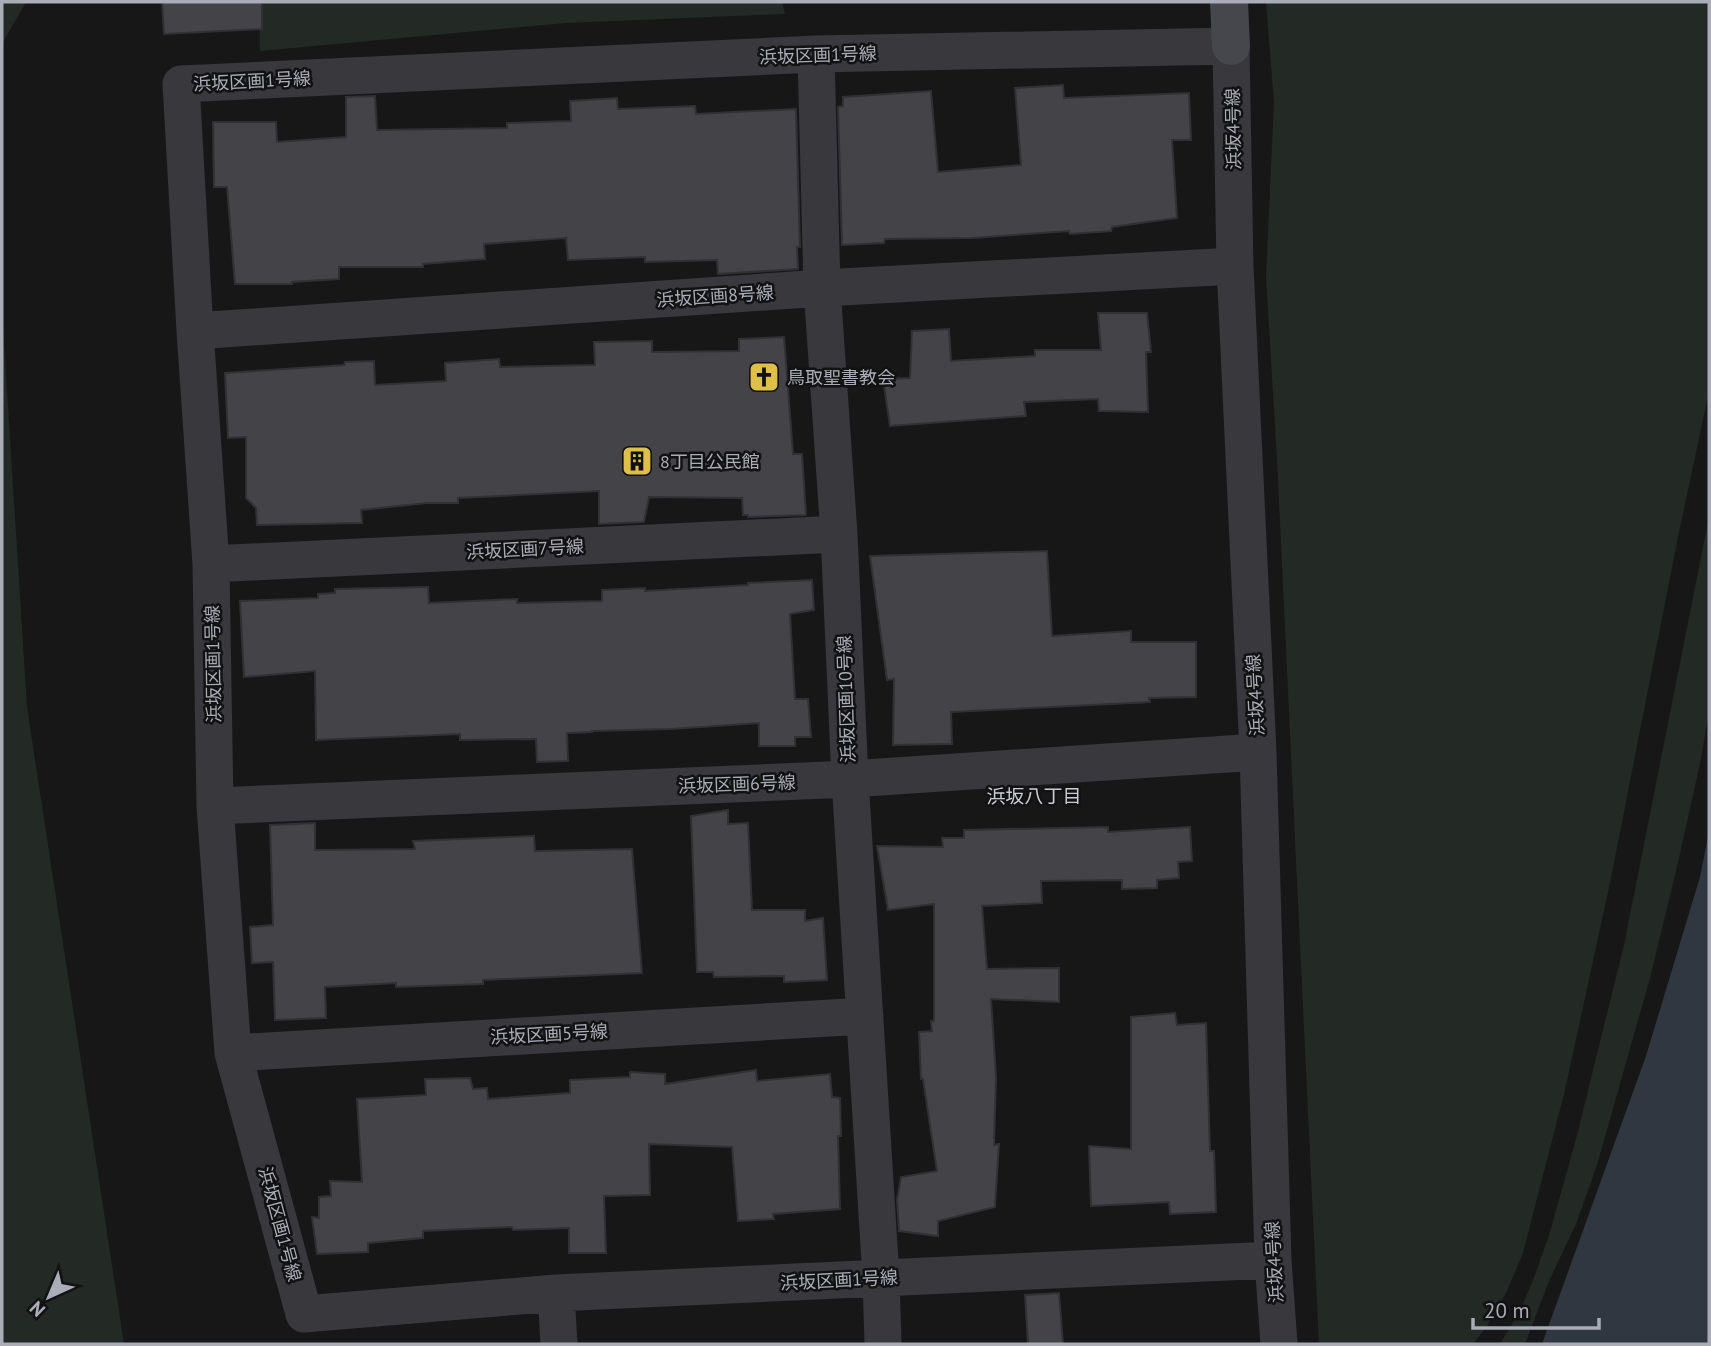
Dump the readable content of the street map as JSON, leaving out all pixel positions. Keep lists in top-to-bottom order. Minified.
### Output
{"streets":{"street":["浜坂区画1号線","浜坂4号線","浜坂区画8号線","浜坂区画7号線","浜坂区画10号線","浜坂区画6号線","浜坂区画5号線"]},"crossings":[["浜坂区画1号線","浜坂4号線"],["浜坂区画1号線","浜坂区画8号線"],["浜坂区画1号線","浜坂区画7号線"],["浜坂区画1号線","浜坂区画10号線"],["浜坂区画1号線","浜坂区画6号線"],["浜坂区画1号線","浜坂区画5号線"],["浜坂4号線","浜坂区画8号線"],["浜坂4号線","浜坂区画6号線"],["浜坂区画8号線","浜坂区画10号線"],["浜坂区画7号線","浜坂区画10号線"],["浜坂区画10号線","浜坂区画6号線"],["浜坂区画10号線","浜坂区画5号線"]],"districts":["浜坂八丁目"],"places":{"church":["鳥取聖書教会"],"building":["8丁目公民館"]},"scale_bar":"20 m","north":"bottom left"}
